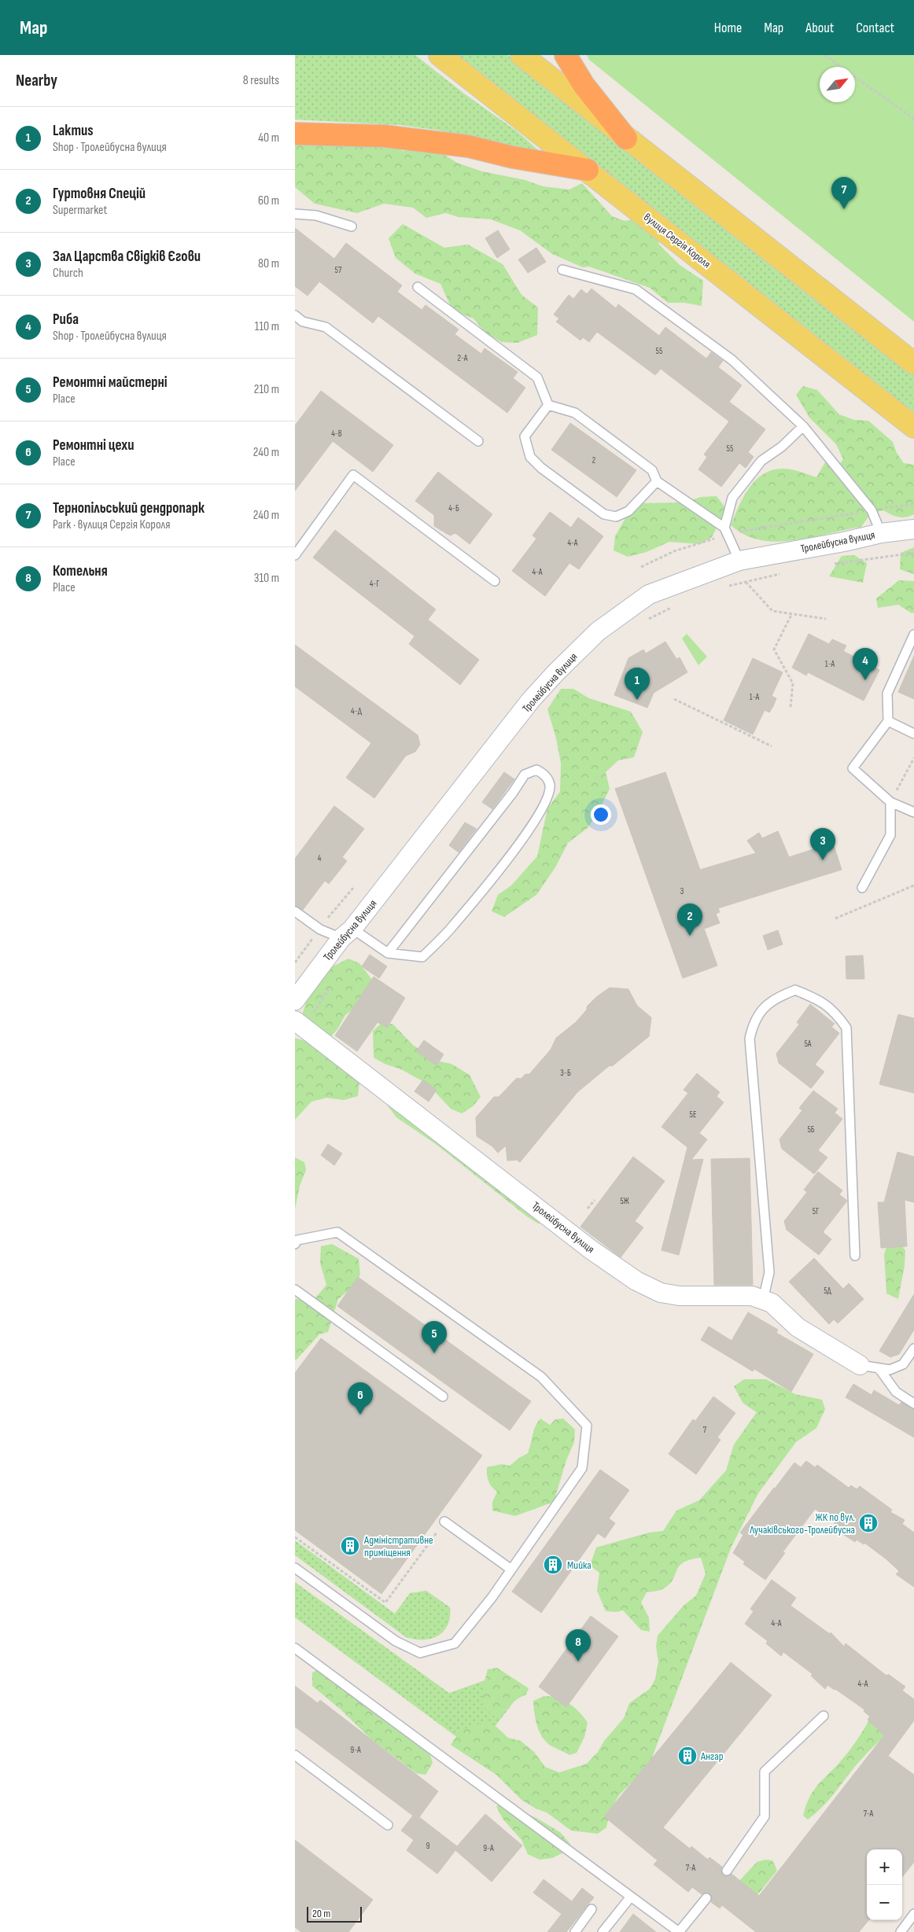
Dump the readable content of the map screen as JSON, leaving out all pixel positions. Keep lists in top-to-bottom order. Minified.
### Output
{"streets":{"main road":["вулиця Сергія Короля"],"street":["Тролейбусна вулиця"]},"places":{"building":["ЖК по вул. Лучаківського-Тролейбусна","Адміністративне приміщення","Мийка","Ангар"]},"house_numbers":["57","55","2-А","4-В","55","2","4-Б","4-А","4-А","4-Г","1-А","1-А","4-Д","4","3","5А","3-Б","5Е","5Б","5Ж","5Г","5Д","7","4-А","4-А","9-А","7-А","9","9-А","7-А"],"scale_bar":"20 m","north":"top right","page":{"header":"Map","nav":["Home","Map","About","Contact"],"heading":["Nearby","8 results"],"list":[{"mark":"1","name":"Lakmus","note":"Shop · Тролейбусна вулиця","value":"40 m"},{"mark":"2","name":"Гуртовня Спецій","note":"Supermarket","value":"60 m"},{"mark":"3","name":"Зал Царства Свідків Єгови","note":"Church","value":"80 m"},{"mark":"4","name":"Риба","note":"Shop · Тролейбусна вулиця","value":"110 m"},{"mark":"5","name":"Ремонтні майстерні","note":"Place","value":"210 m"},{"mark":"6","name":"Ремонтні цехи","note":"Place","value":"240 m"},{"mark":"7","name":"Тернопільський дендропарк","note":"Park · вулиця Сергія Короля","value":"240 m"},{"mark":"8","name":"Котельня","note":"Place","value":"310 m"}],"pins":["7","4","1","3","2","5","6","8"],"map_buttons":["+","−"],"scale":"20 m"}}
